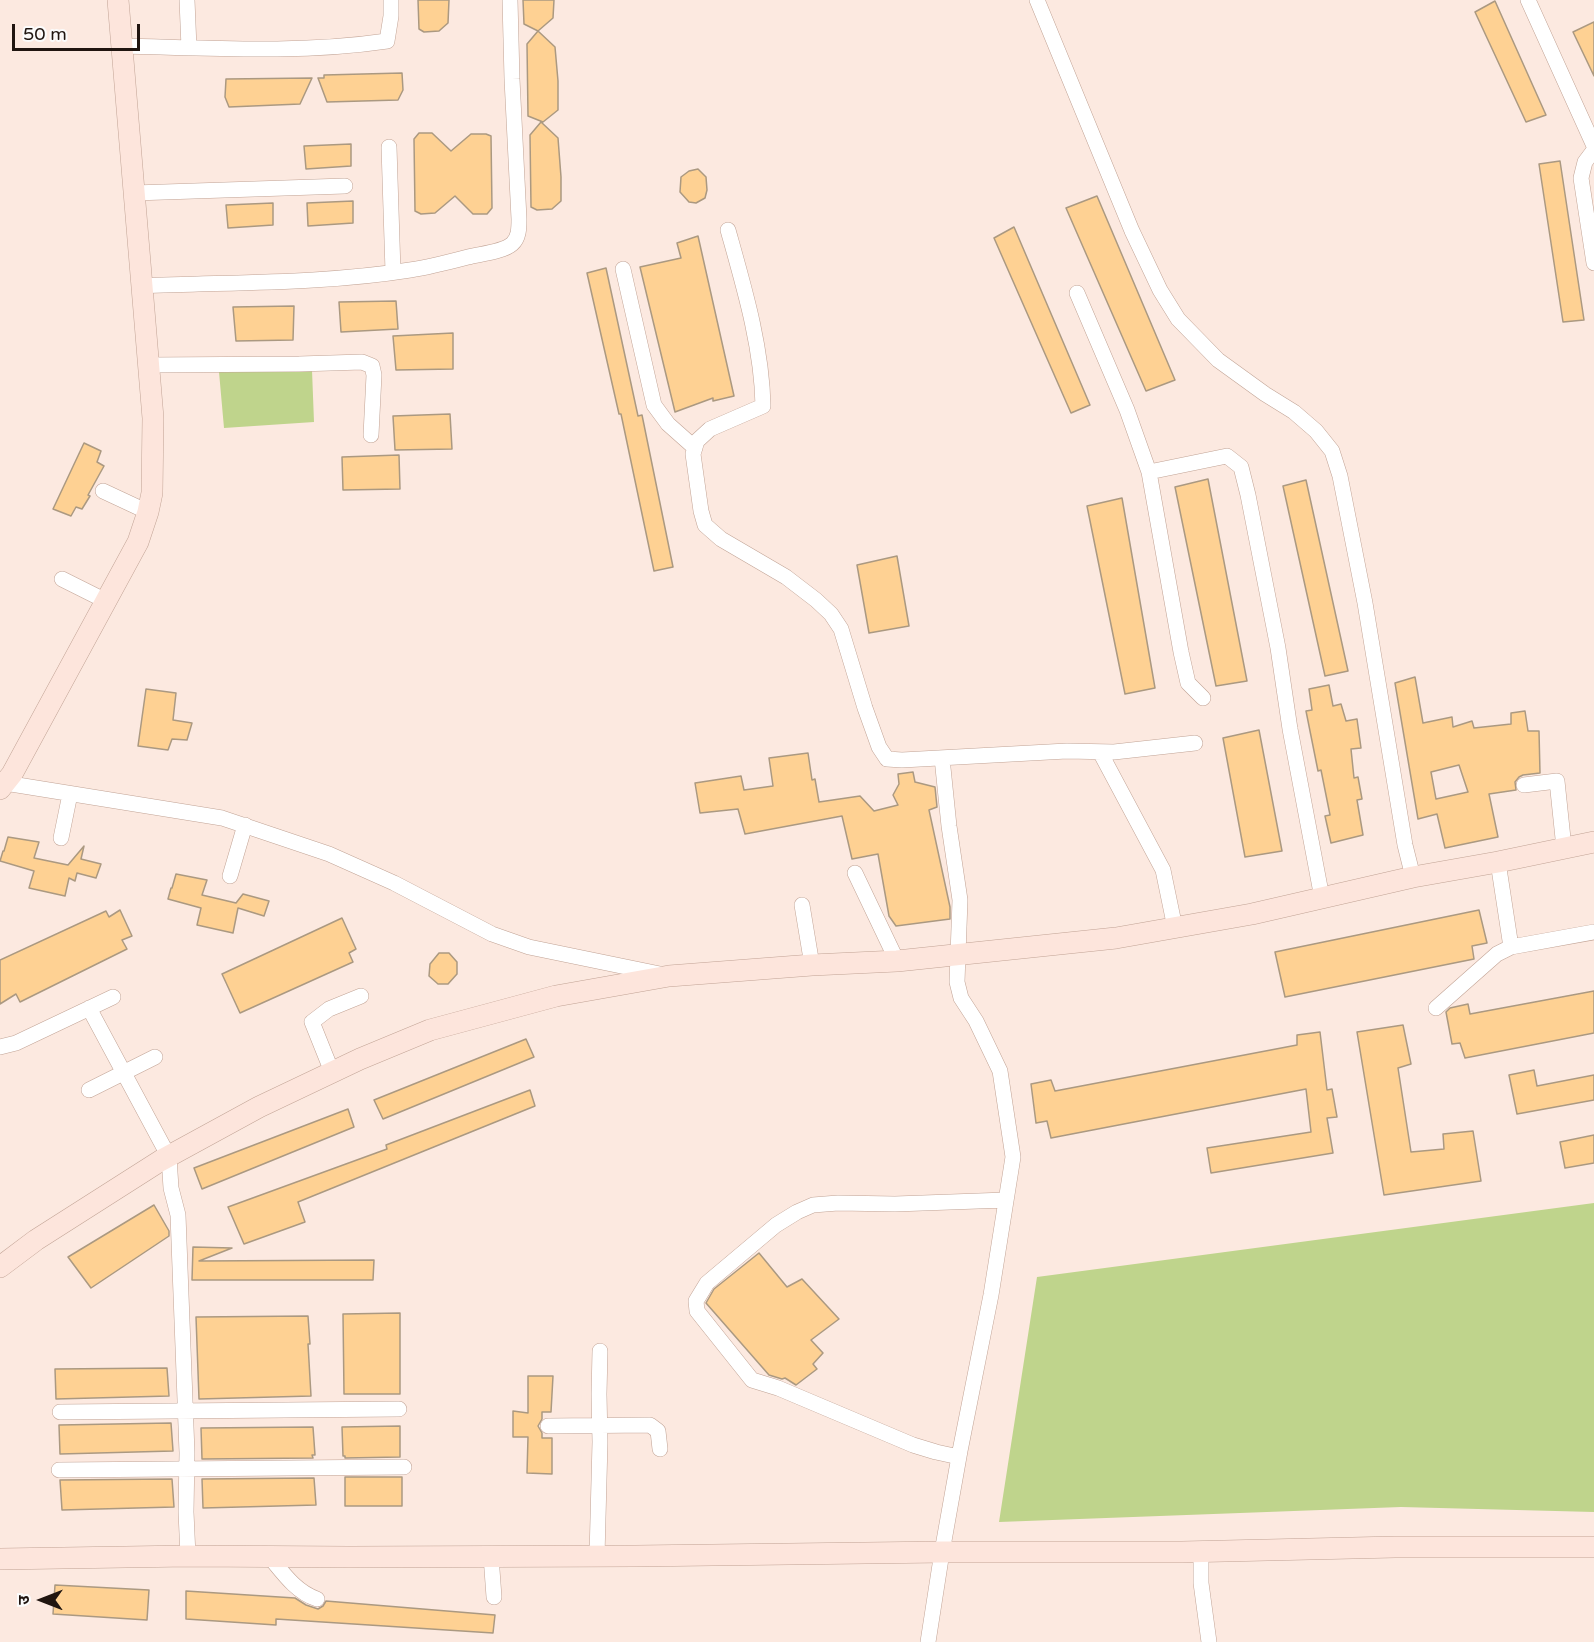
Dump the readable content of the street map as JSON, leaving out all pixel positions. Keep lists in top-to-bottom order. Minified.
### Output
{"scale_bar":"50 m","north":"left"}
